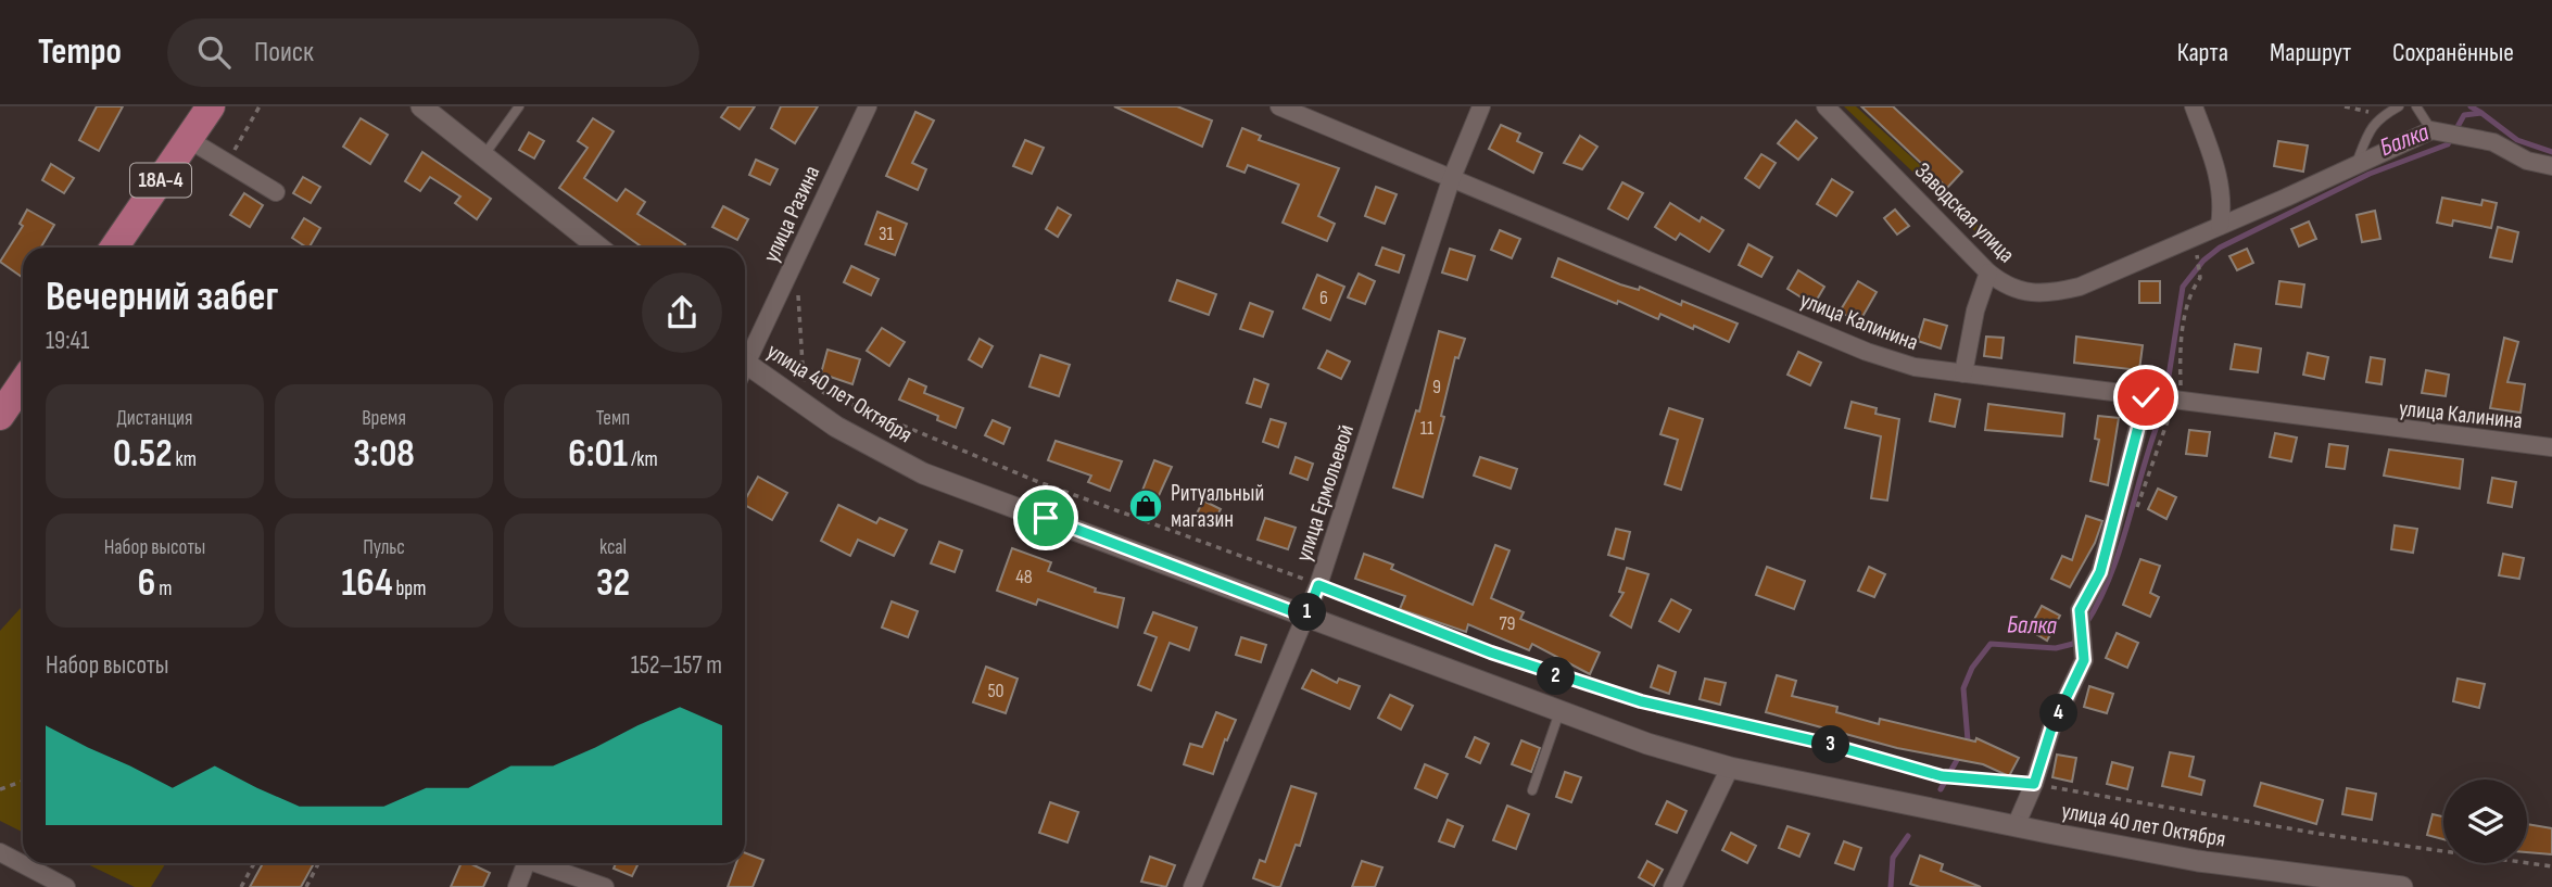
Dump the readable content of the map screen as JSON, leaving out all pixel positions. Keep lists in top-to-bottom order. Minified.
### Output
{"streets":{"main road":["18А-4"],"street":["Заводская улица","улица Разина","улица Калинина","улица 40 лет Октября","улица Ермольевой"]},"crossings":[["улица Калинина","улица Ермольевой"],["улица 40 лет Октября","улица Ермольевой"]],"water":["Балка"],"places":{"shop":["Ритуальный магазин"]},"house_numbers":["31","6","9","11","48","79","50"],"page":{"header":"Tempo","search":"Поиск","nav":["Карта","Маршрут","Сохранённые"],"heading":["Вечерний забег","19:41"],"stats":[["Дистанция","0.52 km"],["Время","3:08"],["Темп","6:01 /km"],["Набор высоты","6 m"],["Пульс","164 bpm"],["kcal","32"]],"pins":["1","2","4","3"],"chart":["Набор высоты","152–157 m"]}}
